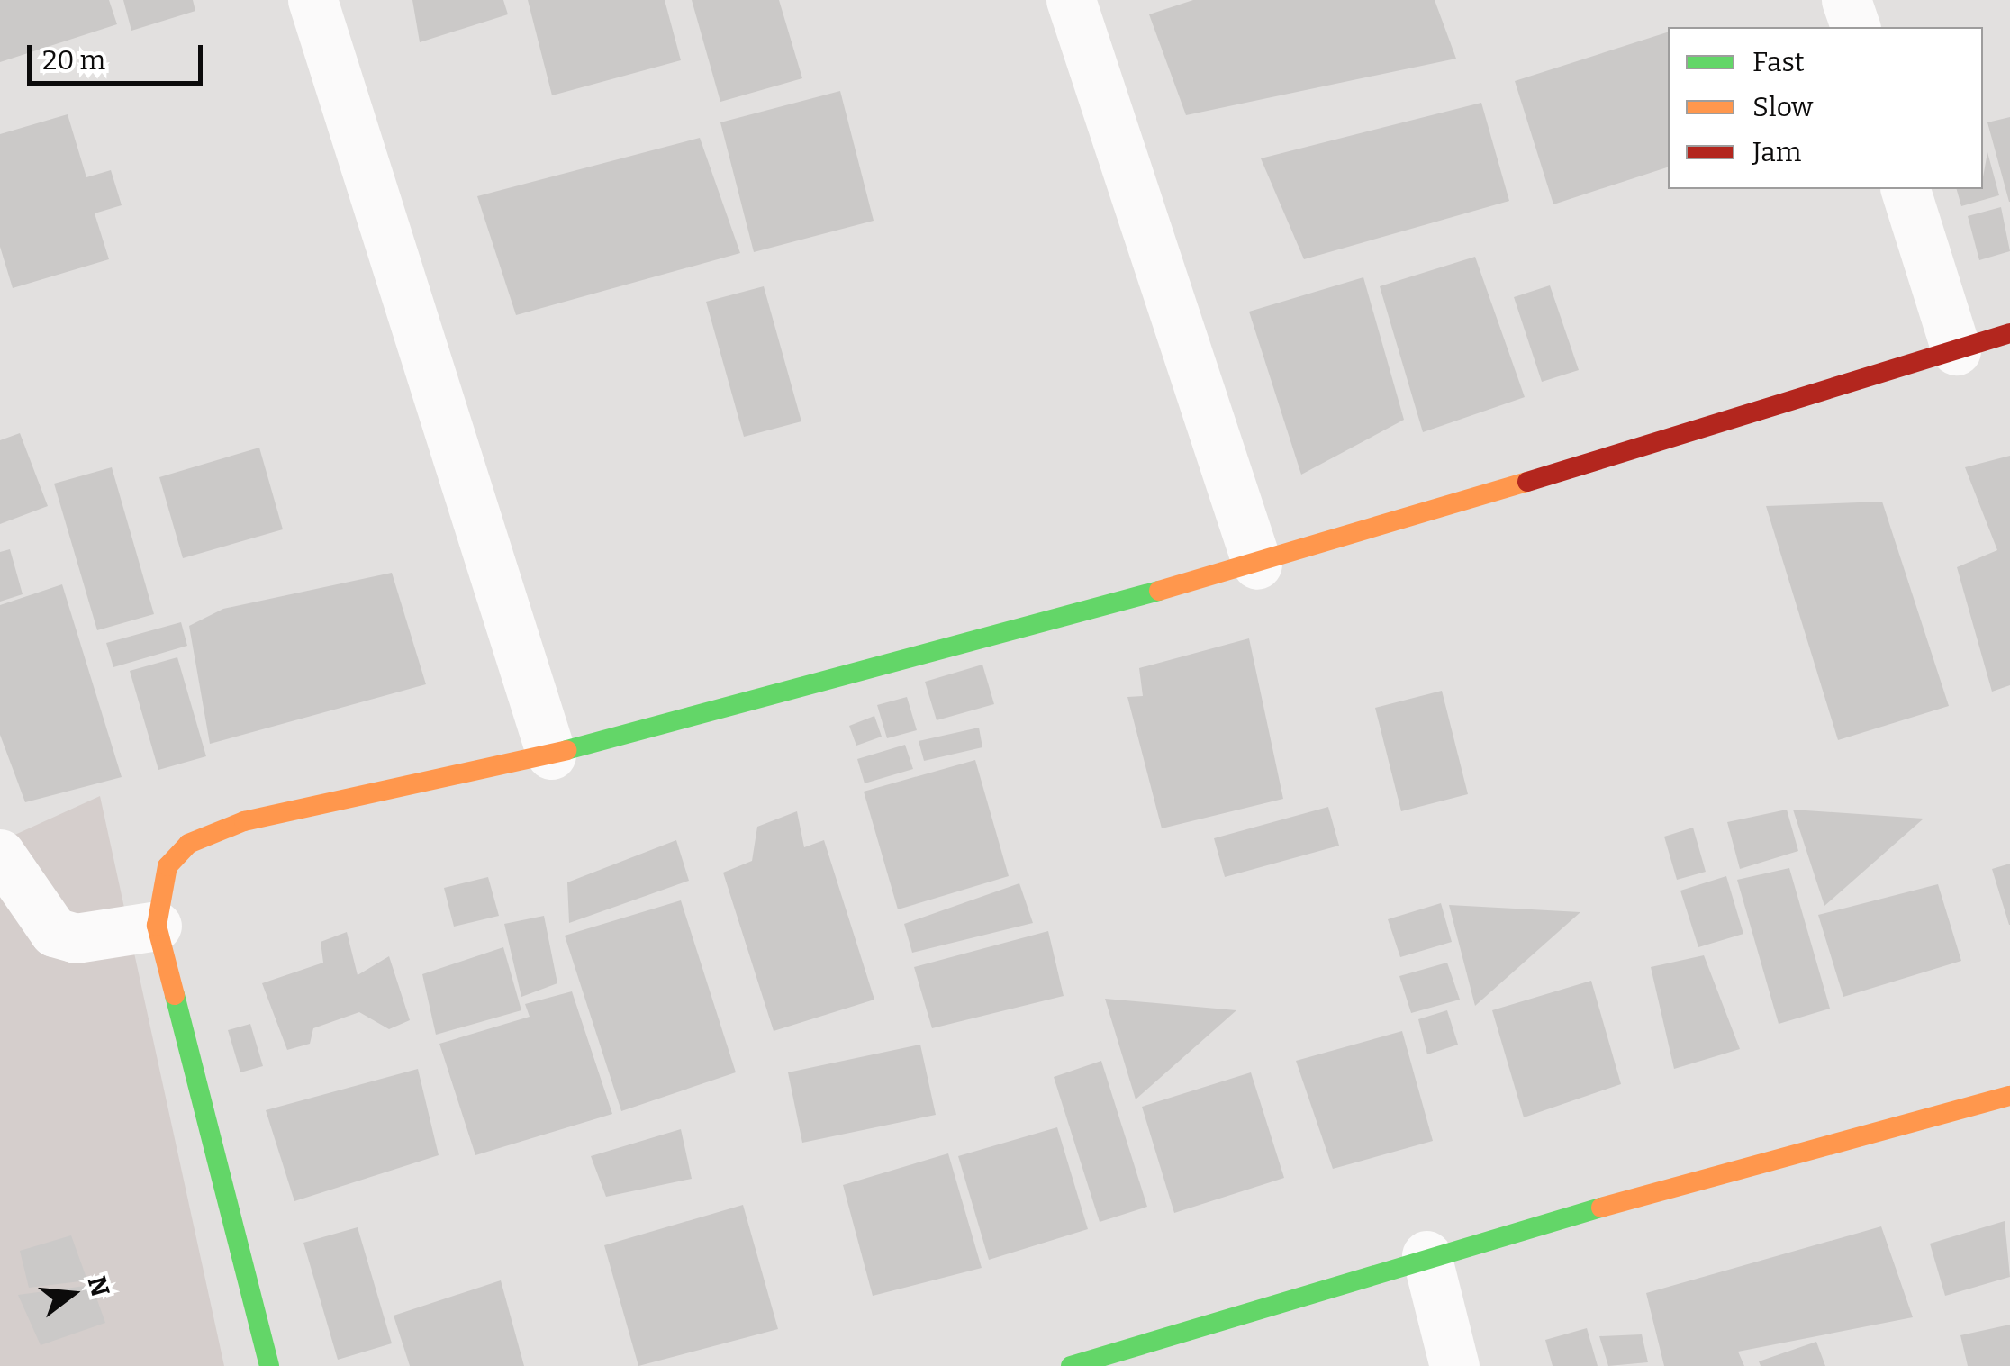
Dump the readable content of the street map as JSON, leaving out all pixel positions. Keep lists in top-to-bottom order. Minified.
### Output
{"legend":["Fast","Slow","Jam"],"scale_bar":"20 m","north":"right"}
